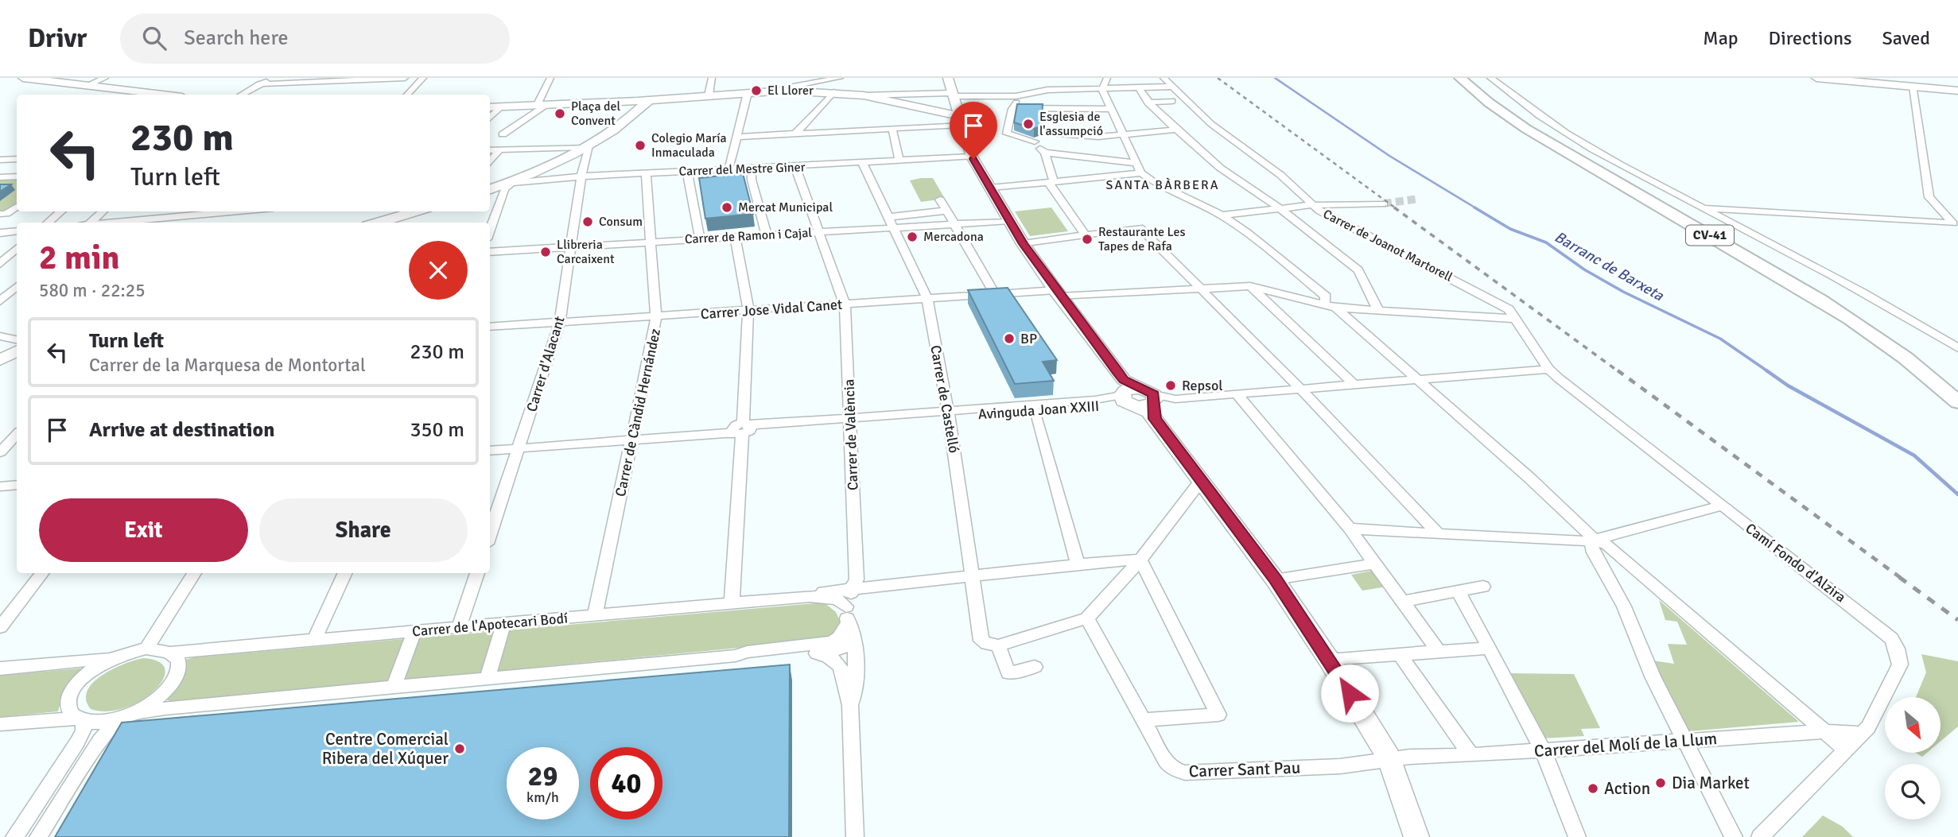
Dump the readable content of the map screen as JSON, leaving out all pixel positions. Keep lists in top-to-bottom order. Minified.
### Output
{"streets":{"main road":["CV-41"],"street":["Carrer del Mestre Giner","Carrer de Ramon i Cajal","Carrer de Joanot Martorell","Carrer Jose Vidal Canet","Carrer d'Alacant","Carrer de Castelló","Avinguda Joan XXIII","Carrer de Càndid Hernández","Carrer de València","Camí Fondo d'Alzira","Carrer de l'Apotecari Bodí","Carrer del Molí de la Llum","Carrer Sant Pau"]},"crossings":[["Carrer del Mestre Giner","Carrer d'Alacant"],["Carrer del Mestre Giner","Carrer de Castelló"],["Carrer del Mestre Giner","Carrer de Càndid Hernández"],["Carrer del Mestre Giner","Carrer de València"],["Carrer de Ramon i Cajal","Carrer d'Alacant"],["Carrer de Ramon i Cajal","Carrer de Castelló"],["Carrer de Ramon i Cajal","Carrer de Càndid Hernández"],["Carrer de Ramon i Cajal","Carrer de València"],["Carrer de Joanot Martorell","Carrer Jose Vidal Canet"],["Carrer de Joanot Martorell","Camí Fondo d'Alzira"],["Carrer Jose Vidal Canet","Carrer d'Alacant"],["Carrer Jose Vidal Canet","Carrer de Castelló"],["Carrer Jose Vidal Canet","Carrer de Càndid Hernández"],["Carrer Jose Vidal Canet","Carrer de València"],["Carrer Jose Vidal Canet","Camí Fondo d'Alzira"],["Carrer d'Alacant","Avinguda Joan XXIII"],["Carrer de Castelló","Avinguda Joan XXIII"],["Carrer de Castelló","Carrer de l'Apotecari Bodí"],["Avinguda Joan XXIII","Carrer de Càndid Hernández"],["Avinguda Joan XXIII","Carrer de València"],["Carrer de Càndid Hernández","Carrer de l'Apotecari Bodí"],["Carrer de València","Carrer de l'Apotecari Bodí"],["Camí Fondo d'Alzira","Carrer del Molí de la Llum"],["Carrer del Molí de la Llum","Carrer Sant Pau"]],"districts":["SANTA BÀRBERA"],"water":["Barranc de Barxeta"],"places":["El Llorer","Plaça del Convent","Esglesia de l'assumpció","Colegio María Inmaculada","Mercat Municipal","Consum","Mercadona","Restaurante Les Tapes de Rafa","Llibreria Carcaixent","BP","Repsol","Centre Comercial Ribera del Xúquer","Dia Market","Action"],"north":"bottom right","page":{"header":"Drivr","search":"Search here","nav":["Map","Directions","Saved"],"turn":["230 m","Turn left"],"heading":["2 min","580 m · 22:25"],"list":[{"name":"Turn left","note":"Carrer de la Marquesa de Montortal","value":"230 m"},{"name":"Arrive at destination","value":"350 m"}],"buttons":["Exit","Share"],"speed":"29 km/h","limit":"40"}}
